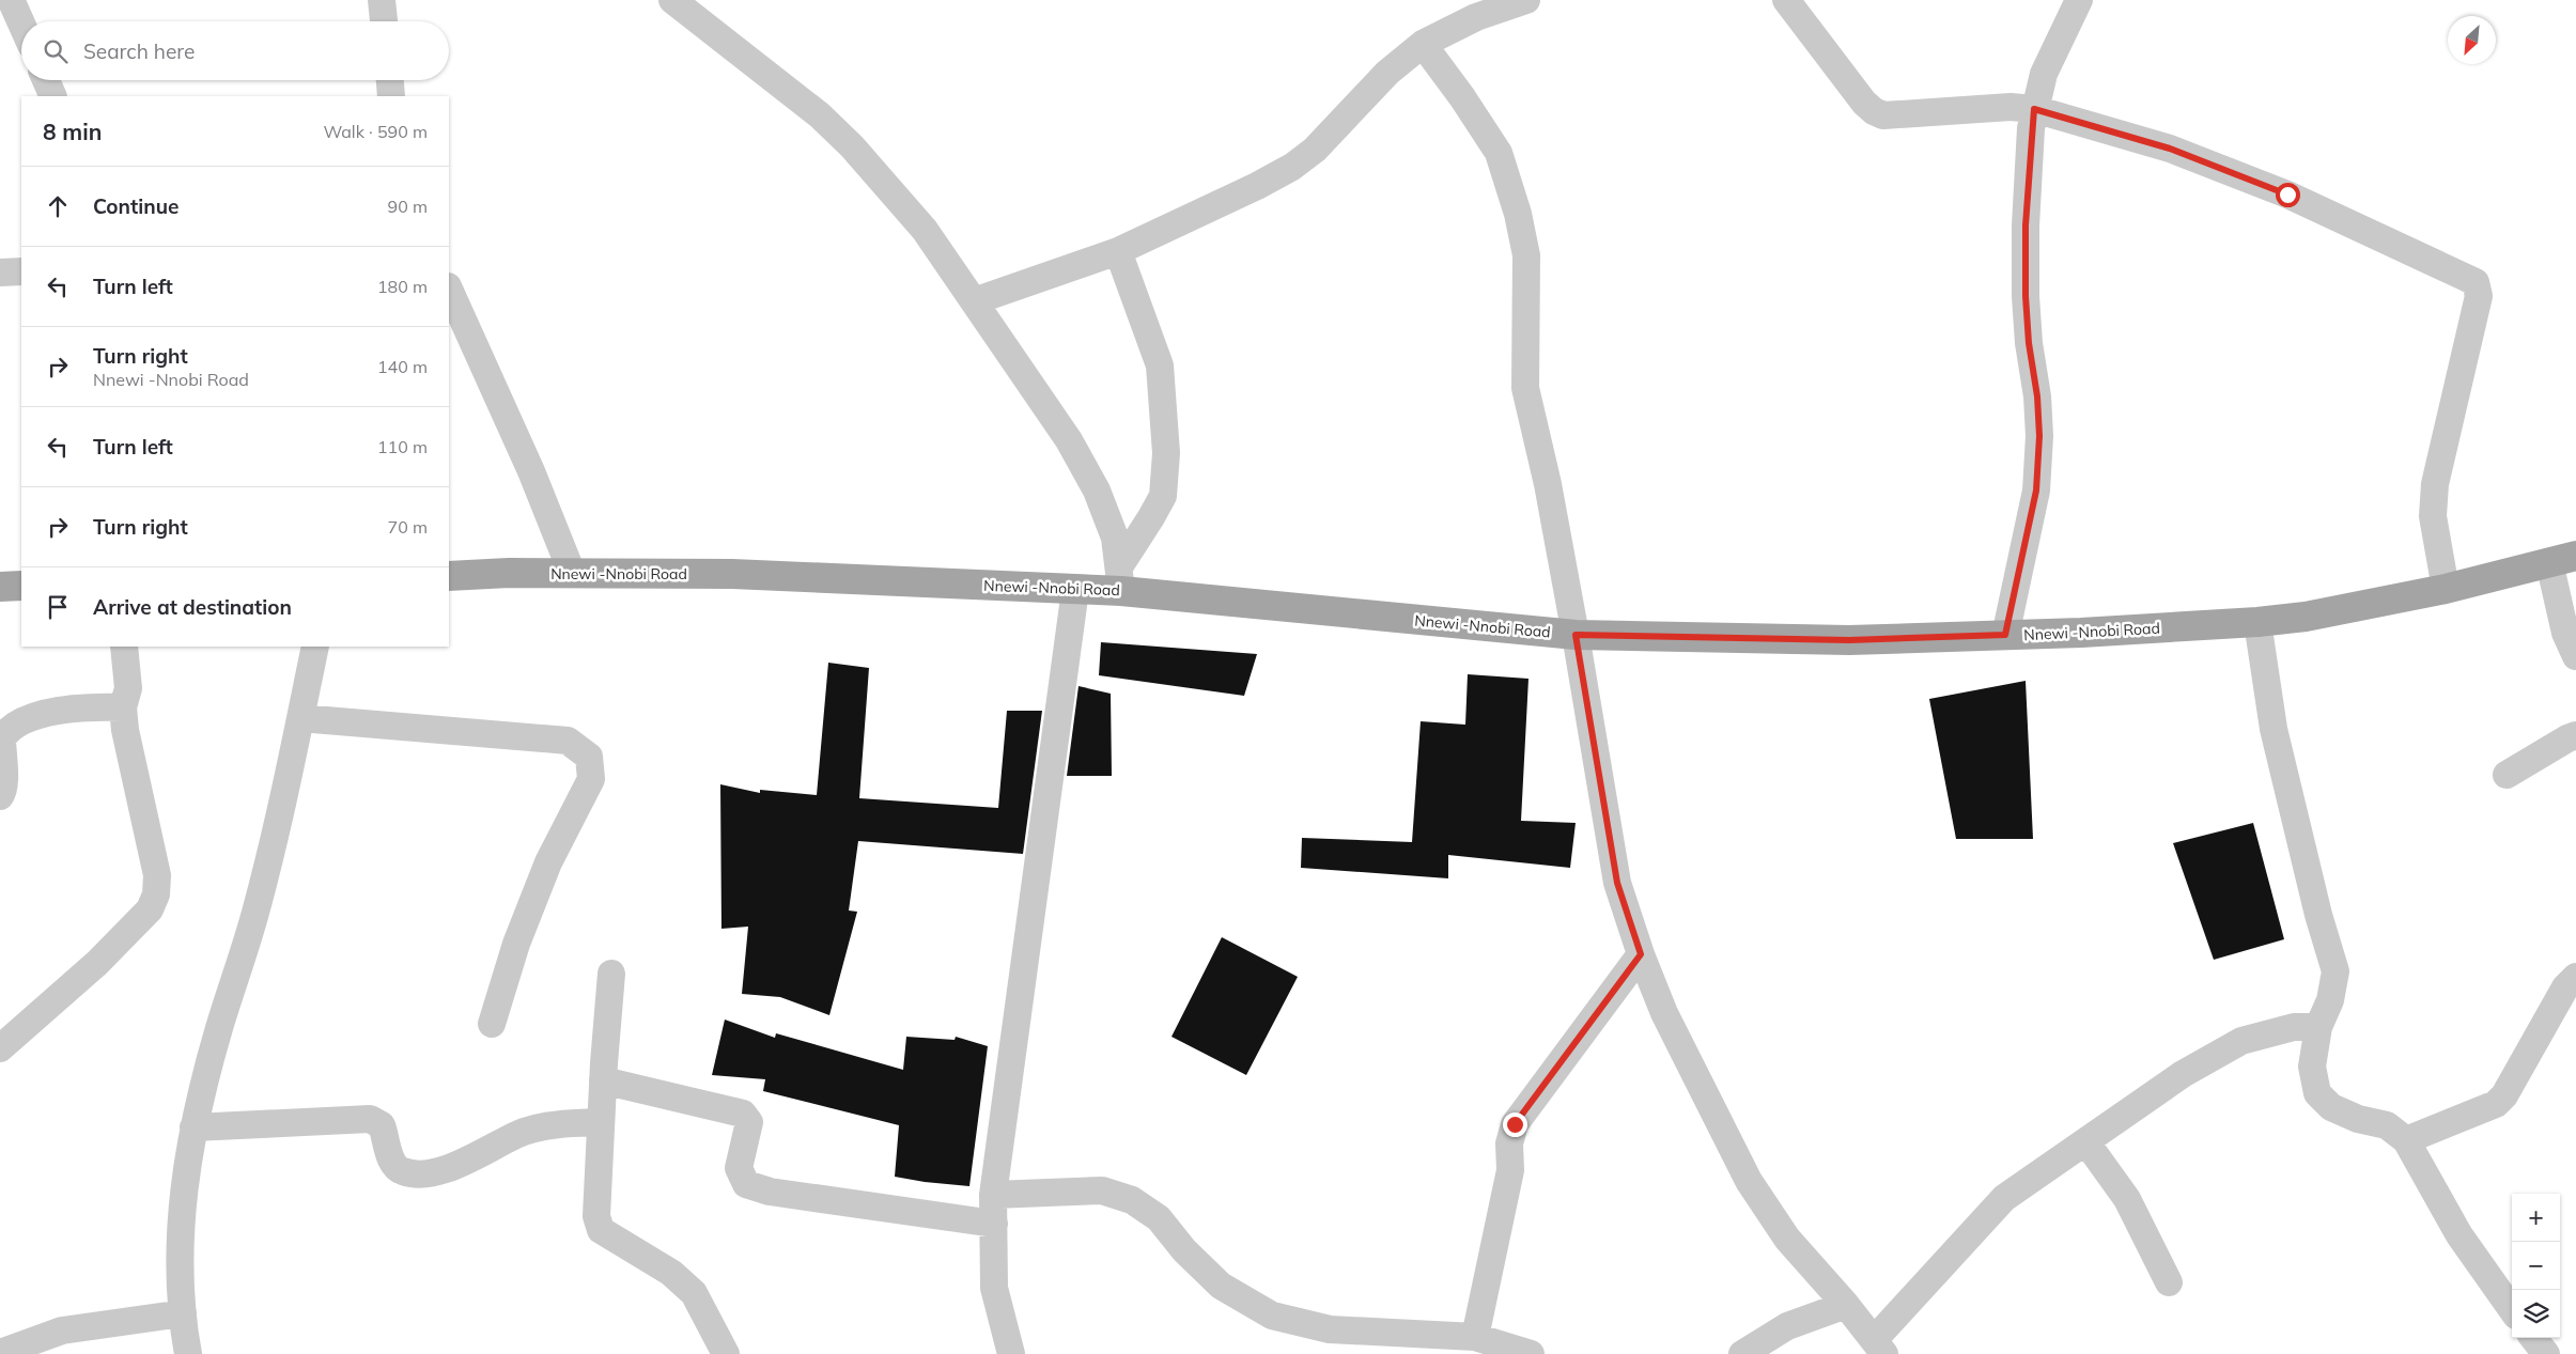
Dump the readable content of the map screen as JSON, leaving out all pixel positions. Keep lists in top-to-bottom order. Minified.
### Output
{"streets":{"main road":["Nnewi -Nnobi Road"]},"north":"bottom left","page":{"search":"Search here","heading":["8 min","Walk · 590 m"],"list":[["Continue","90 m"],["Turn left","180 m"],["Turn right","Nnewi -Nnobi Road","140 m"],["Turn left","110 m"],["Turn right","70 m"],"Arrive at destination"],"map_buttons":["+","−"]}}
